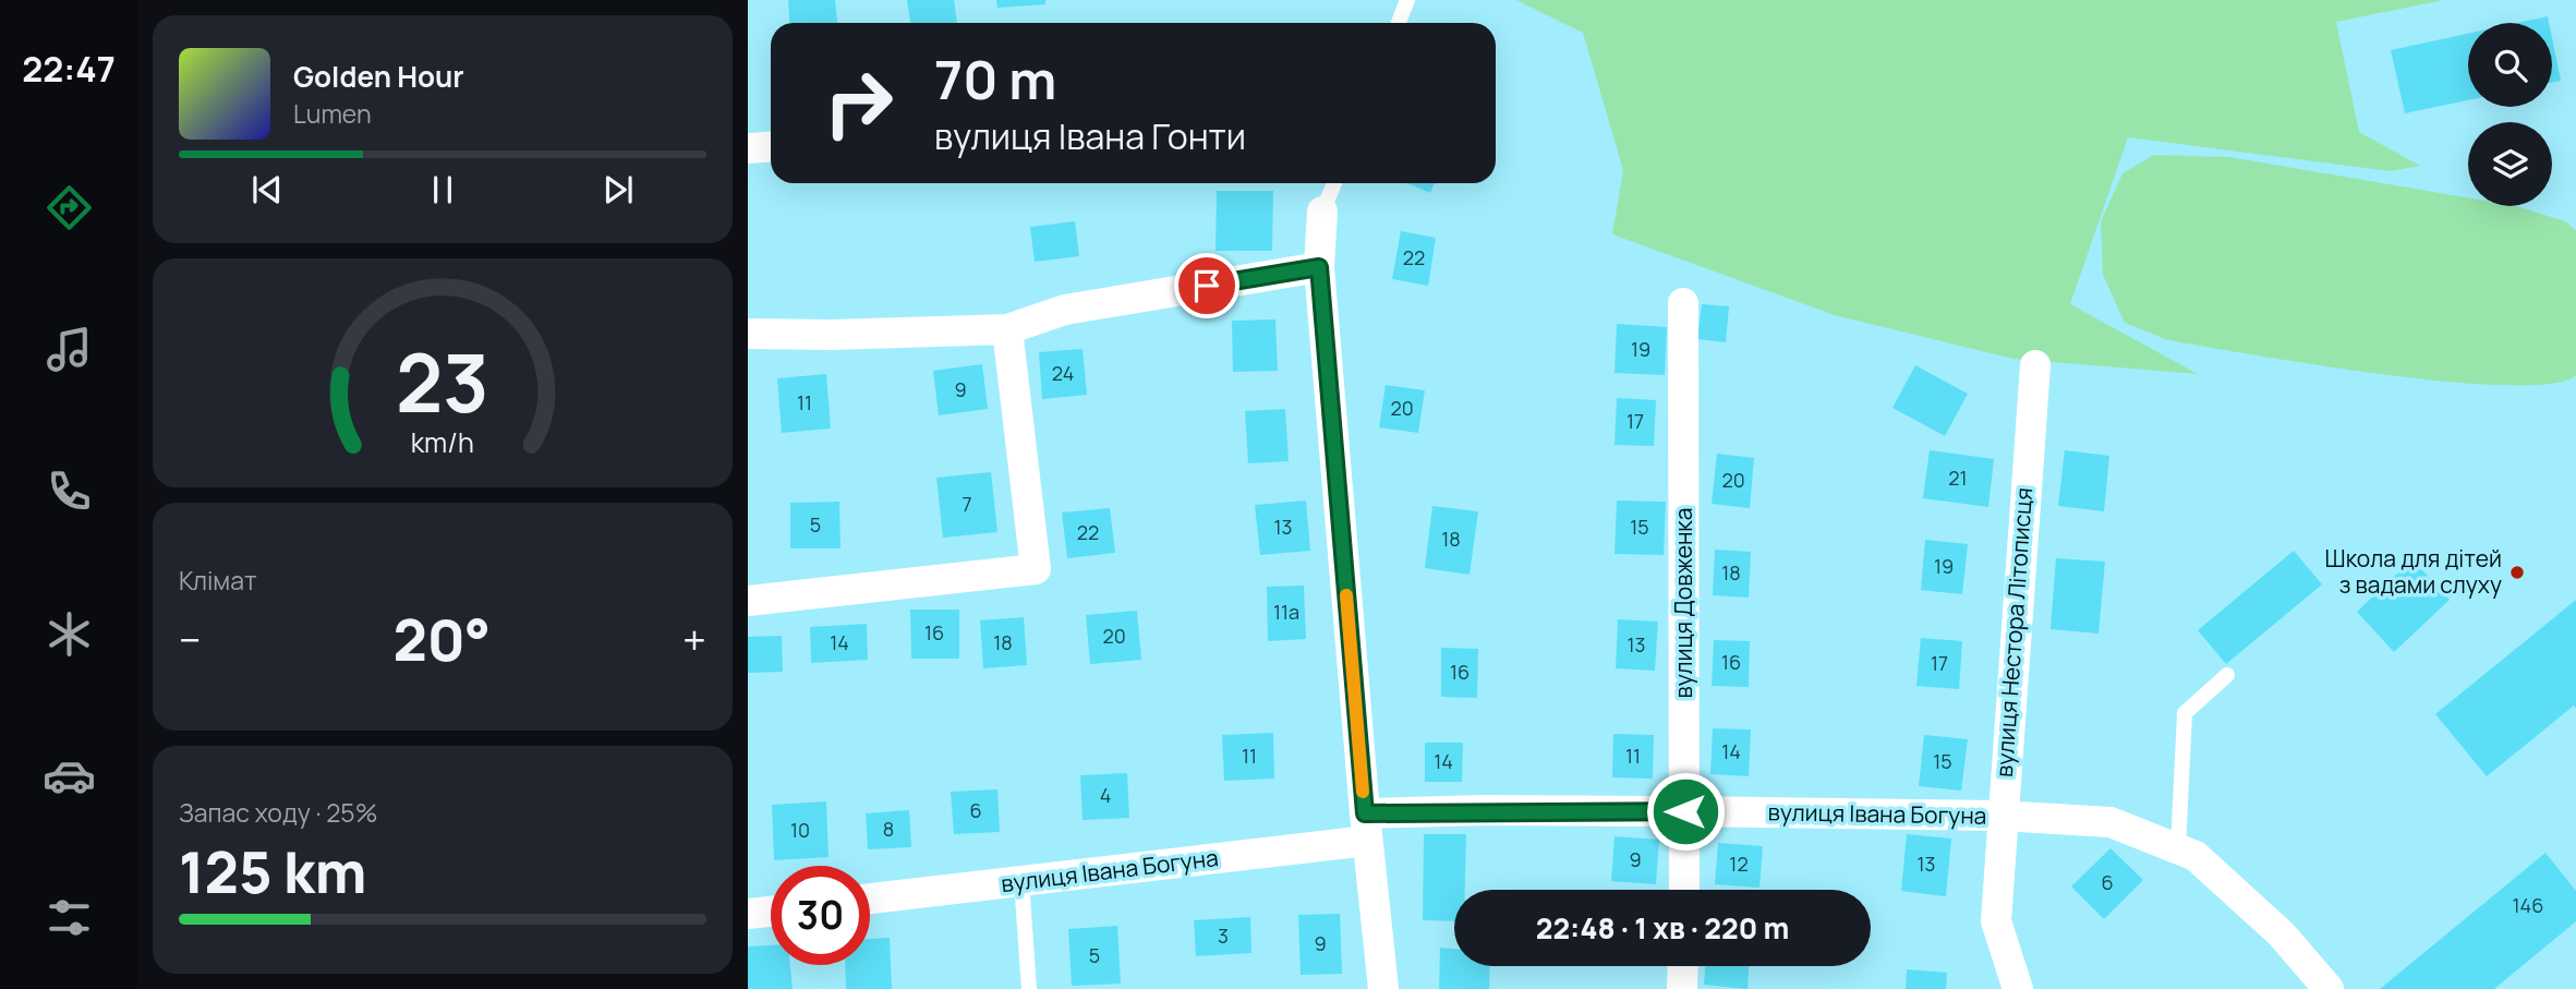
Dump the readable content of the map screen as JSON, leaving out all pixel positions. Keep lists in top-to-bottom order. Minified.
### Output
{"streets":{"street":["вулиця Довженка","вулиця Нестора Літописця","вулиця Івана Богуна"]},"crossings":[["вулиця Довженка","вулиця Івана Богуна"],["вулиця Нестора Літописця","вулиця Івана Богуна"]],"places":["Школа для дітей з вадами слуху"],"house_numbers":["22","19","24","9","11","20","17","21","20","7","5","13","15","22","18","19","18","11а","16","20","14","18","13","16","17","16","14","11","11","14","15","4","6","8","10","9","12","13","6","146","3","9","5"],"page":{"tabs":"22:47","turn":["70 m","вулиця Івана Гонти"],"song":["Golden Hour","Lumen"],"tile":["Клімат",["Запас ходу · 25%","125 km"]],"heat":["−","20°","+"],"limit":"30","trip":"22:48 · 1 хв · 220 m","gauge":["23","km/h"]}}
